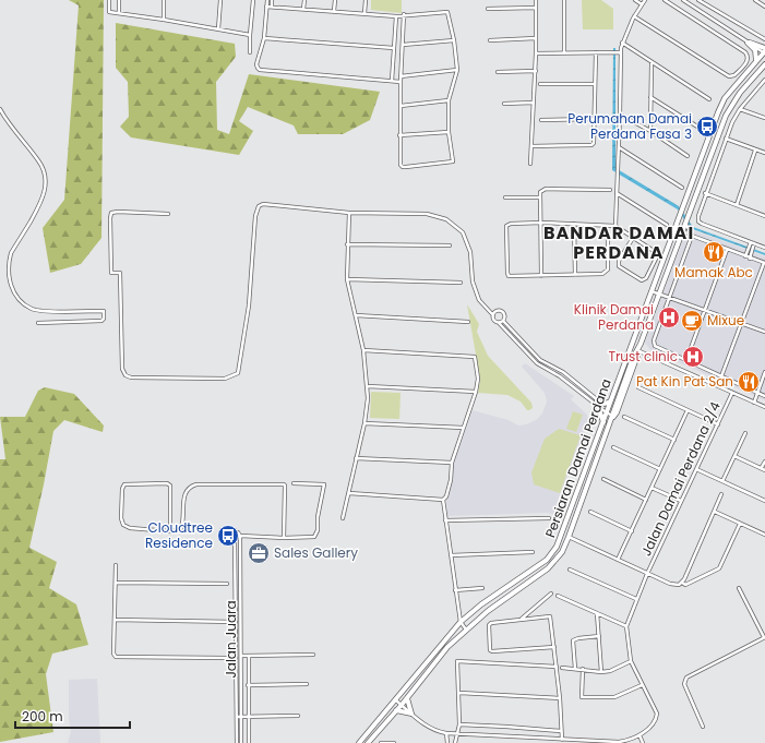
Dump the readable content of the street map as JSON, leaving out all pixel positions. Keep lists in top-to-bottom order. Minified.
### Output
{"streets":{"main road":["Persiaran Damai Perdana"],"street":["Jalan Damai Perdana 2/4","Jalan Juara"]},"districts":["BANDAR DAMAI PERDANA"],"places":{"bus stop":["Perumahan Damai Perdana Fasa 3","Cloudtree Residence"],"restaurant":["Mamak Abc","Pat Kin Pat San"],"hospital":["Klinik Damai Perdana","Trust clinic"],"cafe":["Mixue"],"office":["Sales Gallery"]},"scale_bar":"200 m"}
